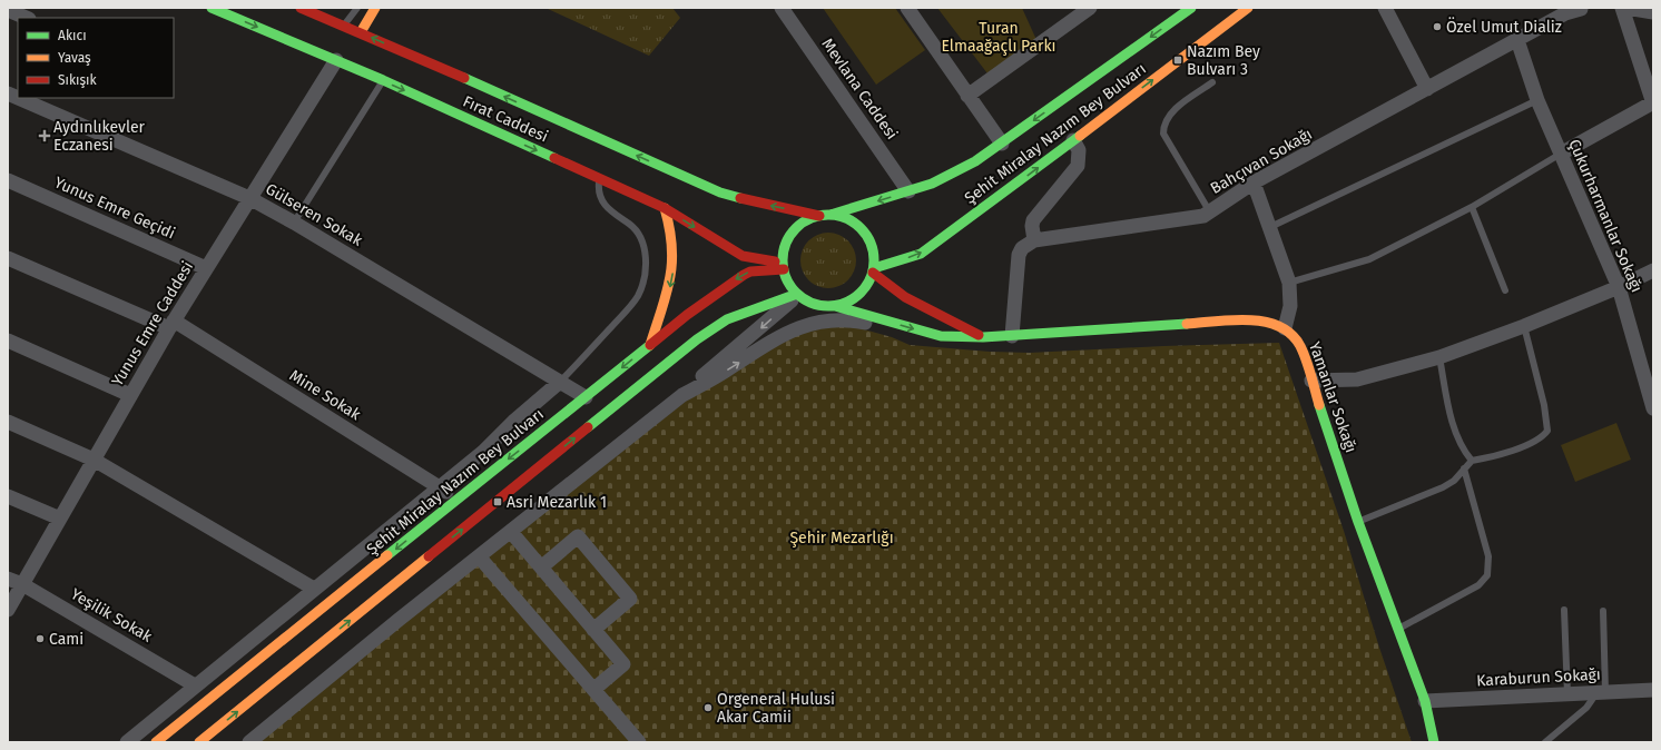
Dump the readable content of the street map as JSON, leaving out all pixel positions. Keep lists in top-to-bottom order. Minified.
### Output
{"streets":{"main road":["Fırat Caddesi","Şehit Miralay Nazım Bey Bulvarı","Yamanlar Sokağı"],"street":["Mevlana Caddesi","Bahçıvan Sokağı","Yunus Emre Geçidi","Gülseren Sokak","Çukurharmanlar Sokağı","Yunus Emre Caddesi","Mine Sokak","Yeşilik Sokak","Karaburun Sokağı"]},"crossings":[["Mevlana Caddesi","Şehit Miralay Nazım Bey Bulvarı"],["Fırat Caddesi","Şehit Miralay Nazım Bey Bulvarı"],["Fırat Caddesi","Yunus Emre Caddesi"],["Şehit Miralay Nazım Bey Bulvarı","Gülseren Sokak"],["Şehit Miralay Nazım Bey Bulvarı","Mine Sokak"],["Bahçıvan Sokağı","Çukurharmanlar Sokağı"],["Yunus Emre Geçidi","Yunus Emre Caddesi"],["Gülseren Sokak","Yunus Emre Caddesi"],["Yunus Emre Caddesi","Mine Sokak"],["Yunus Emre Caddesi","Yeşilik Sokak"],["Yamanlar Sokağı","Karaburun Sokağı"]],"parks":["Turan Elmaağaçlı Parkı","Şehir Mezarlığı"],"places":{"other":["Özel Umut Dializ","Cami","Orgeneral Hulusi Akar Camii"],"transit":["Nazım Bey Bulvarı 3","Asri Mezarlık 1"],"health":["Aydınlıkevler Eczanesi"]},"legend":["Akıcı","Yavaş","Sıkışık"]}
